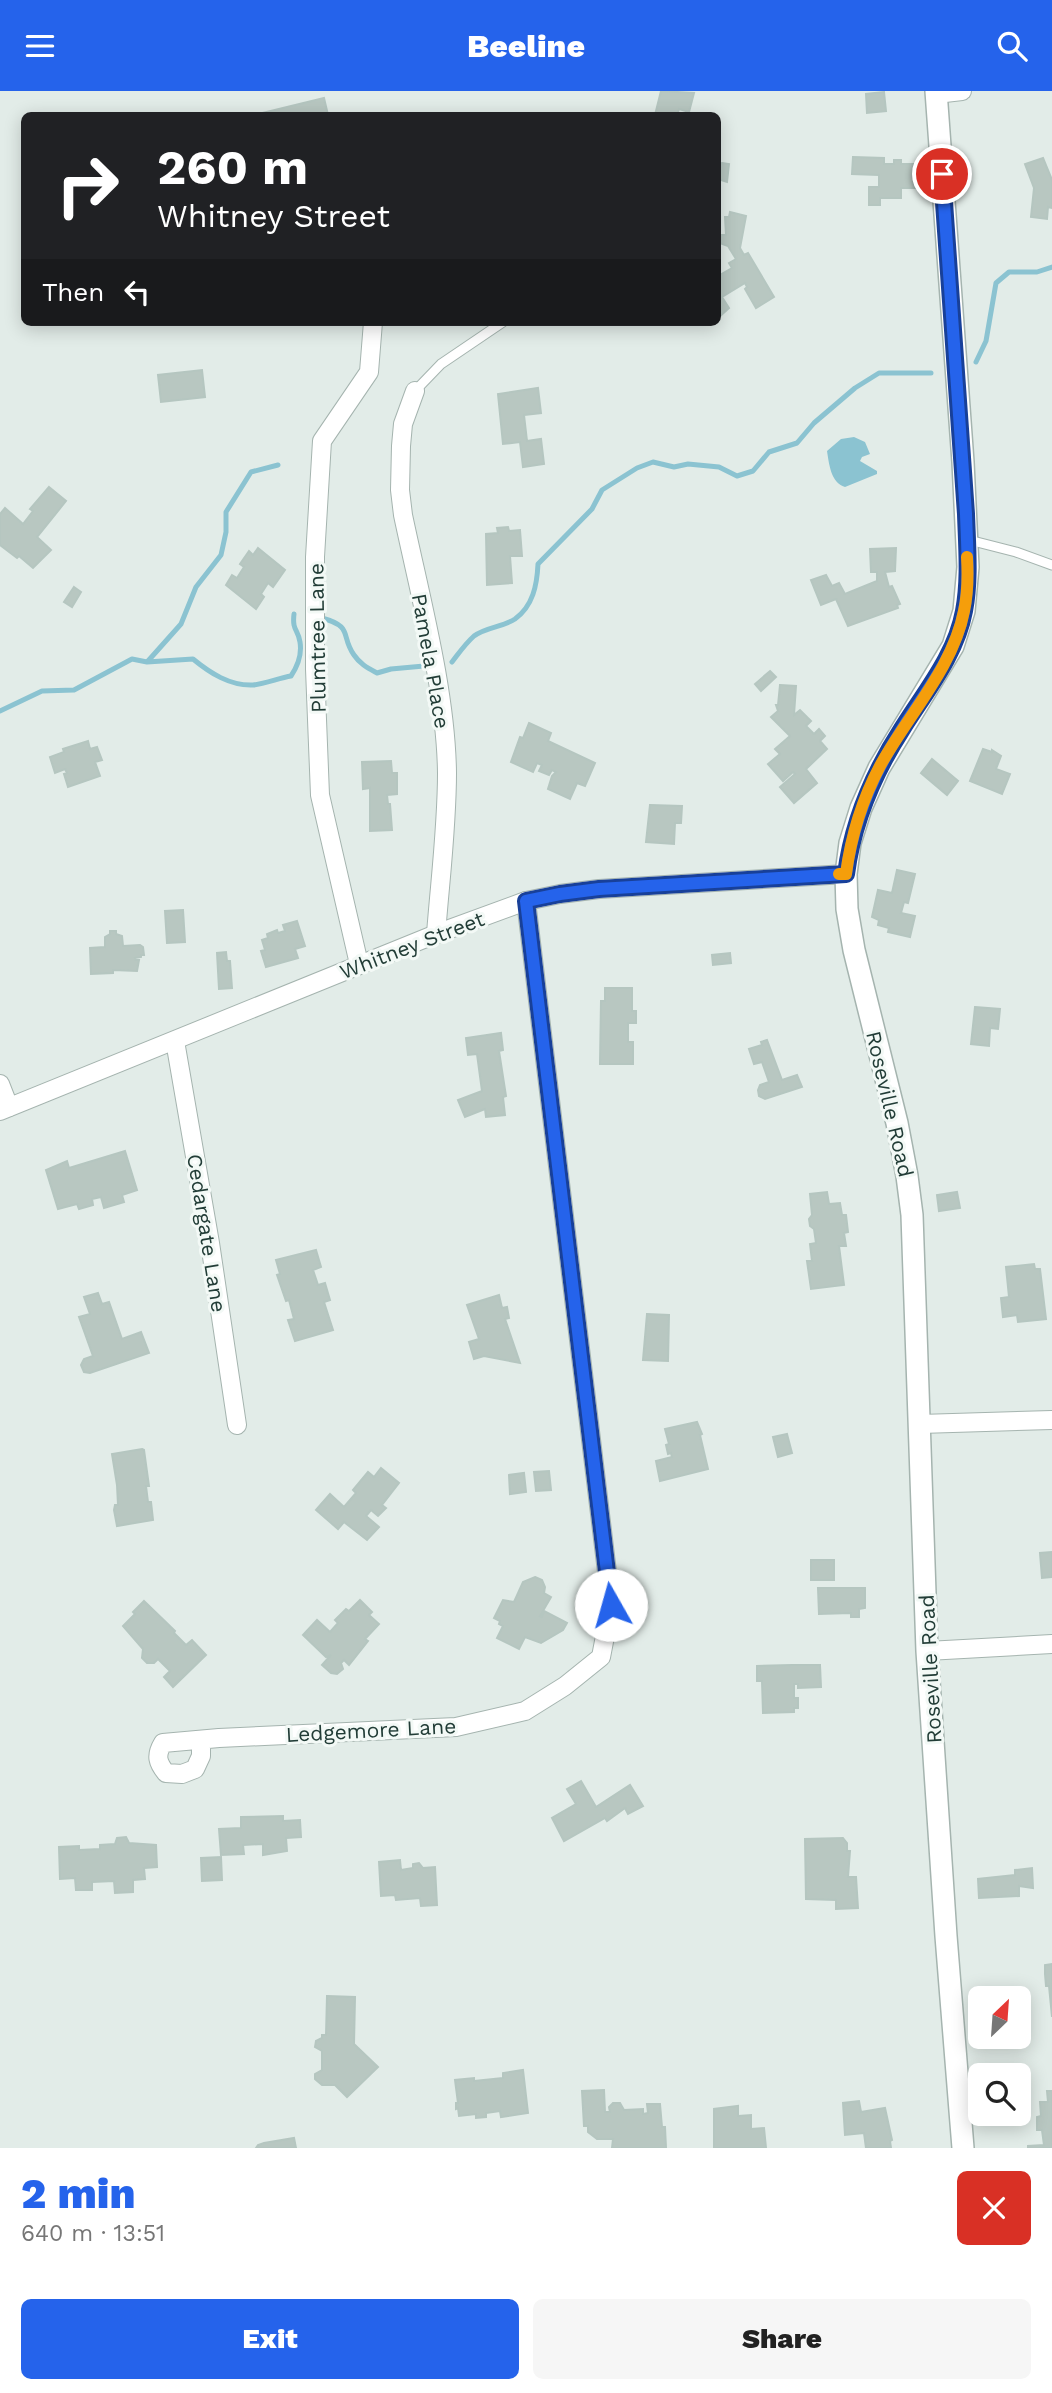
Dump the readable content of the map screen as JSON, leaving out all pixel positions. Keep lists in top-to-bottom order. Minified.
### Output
{"streets":{"street":["Plumtree Lane","Pamela Place","Whitney Street","Roseville Road","Cedargate Lane","Ledgemore Lane"]},"crossings":[["Plumtree Lane","Whitney Street"],["Pamela Place","Whitney Street"],["Whitney Street","Roseville Road"],["Whitney Street","Cedargate Lane"],["Whitney Street","Ledgemore Lane"]],"north":"top right","page":{"header":"Beeline","turn":["260 m","Whitney Street"],"then":"Then","heading":["2 min","640 m · 13:51"],"buttons":["Exit","Share"]}}
